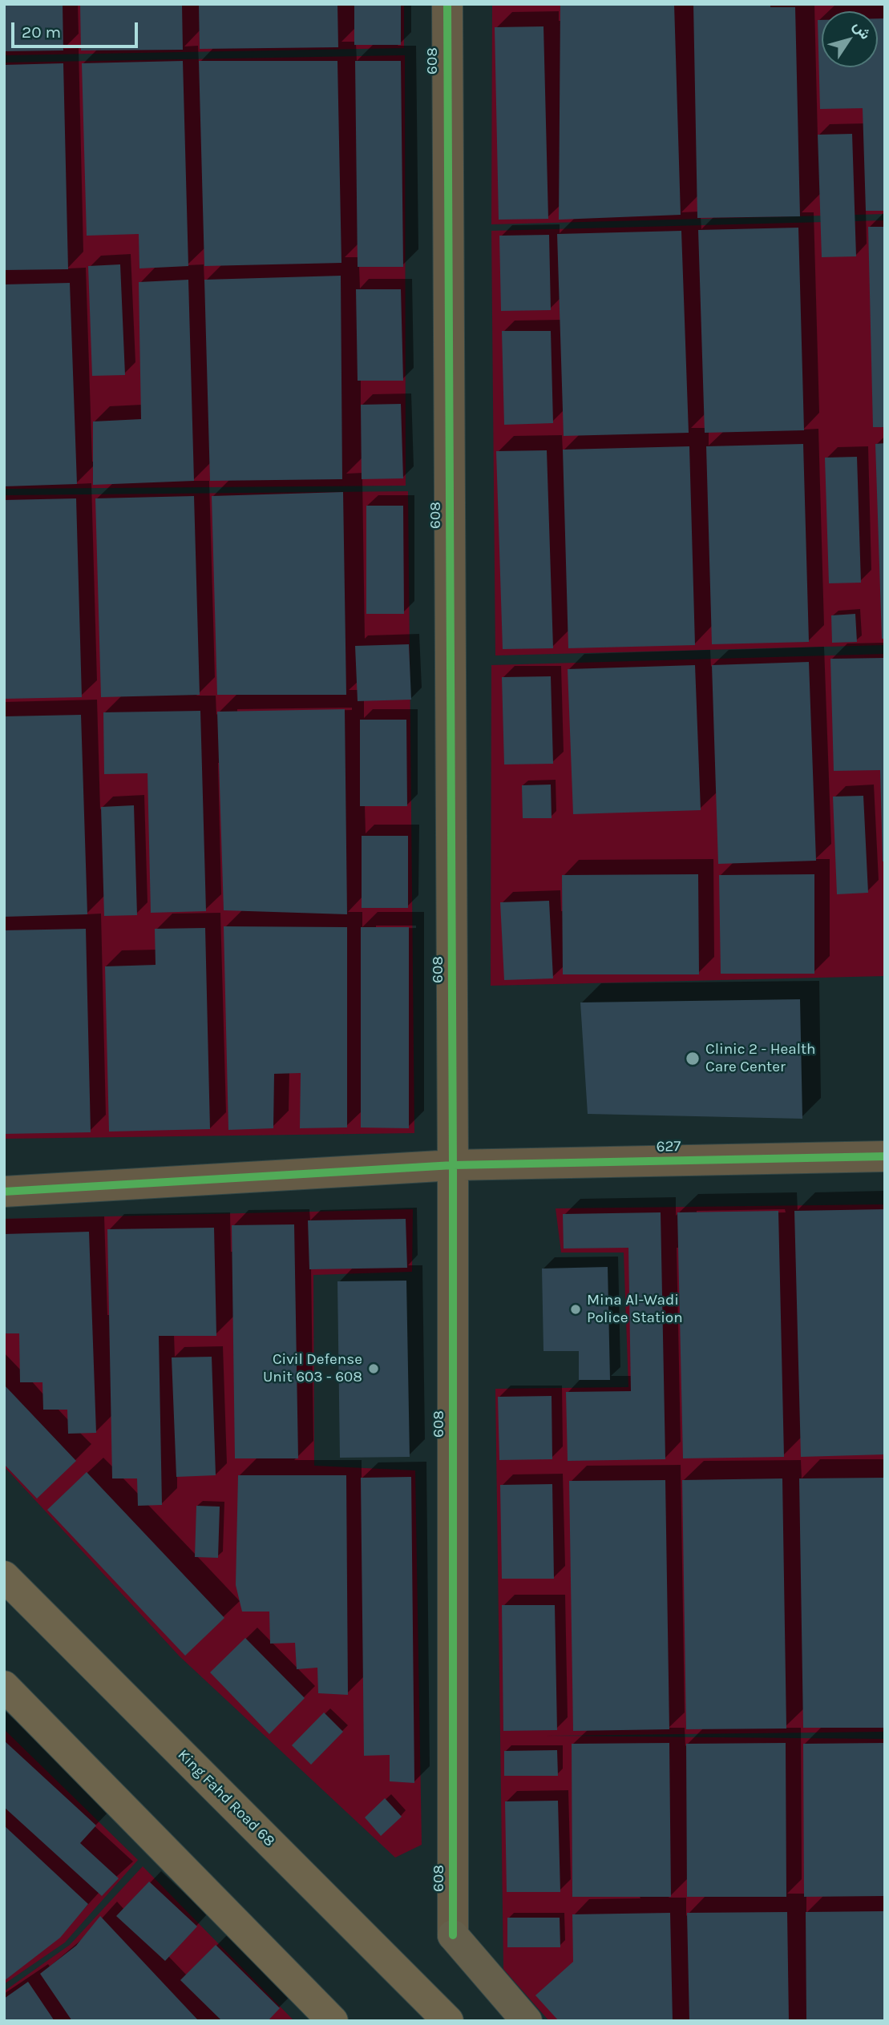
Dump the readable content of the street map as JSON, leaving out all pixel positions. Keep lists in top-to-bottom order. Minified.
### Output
{"streets":{"main road":["608","King Fahd Road 68"],"street":["627"]},"crossings":[["608","627"]],"places":["Clinic 2 - Health Care Center","Mina Al-Wadi Police Station","Civil Defense Unit 603 - 608"],"scale_bar":"20 m","north":"top right"}
